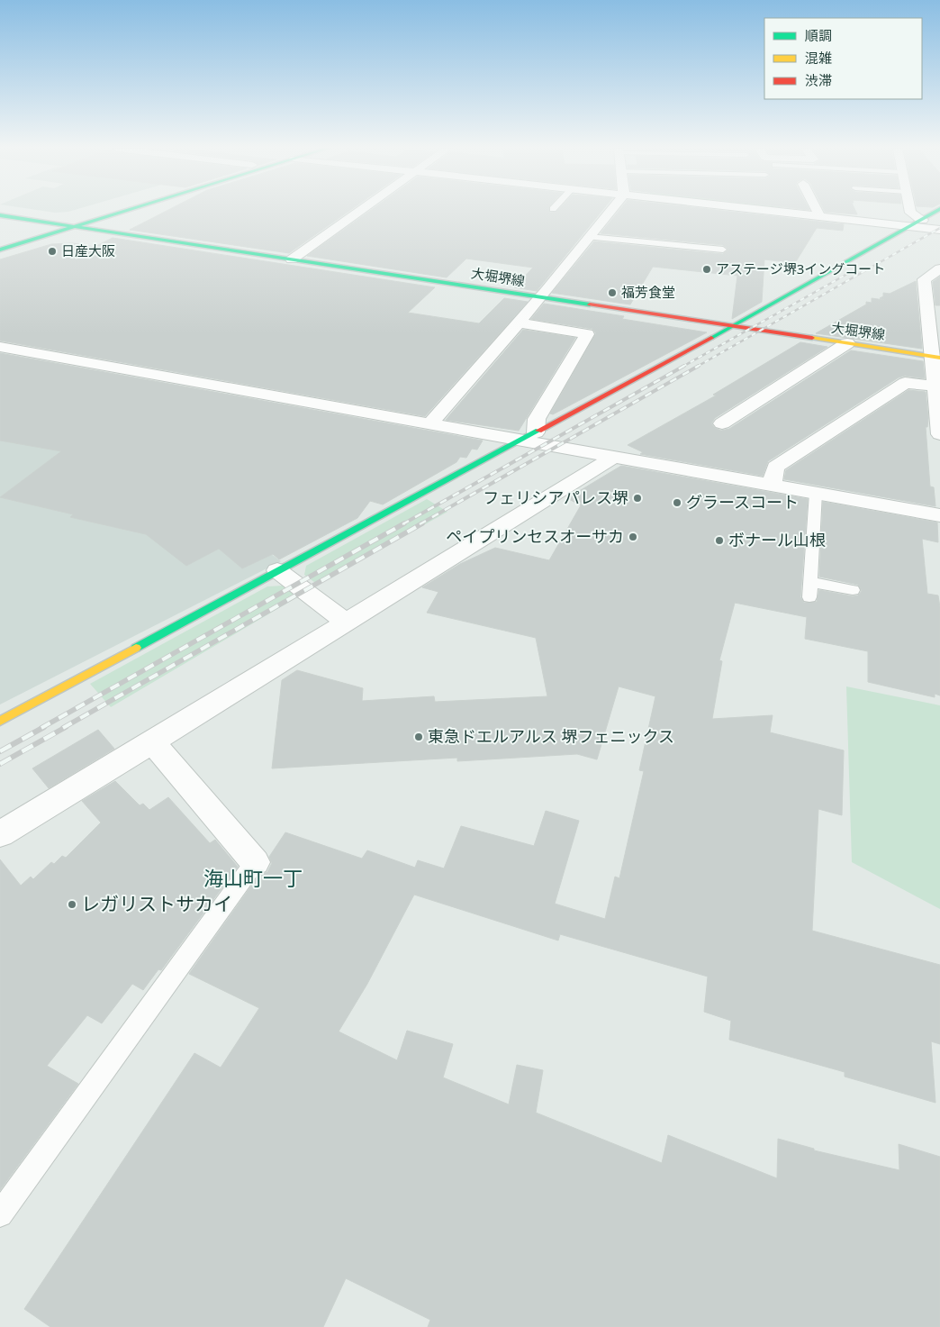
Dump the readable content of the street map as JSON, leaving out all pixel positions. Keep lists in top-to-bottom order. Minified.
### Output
{"streets":{"main road":["大堀堺線"]},"districts":["海山町一丁"],"places":["日産大阪","アステージ堺3イングコート","福芳食堂","フェリシアパレス堺","グラースコート","ペイプリンセスオーサカ","ボナール山根","東急ドエルアルス 堺フェニックス","レガリストサカイ"],"legend":["順調","混雑","渋滞"]}
